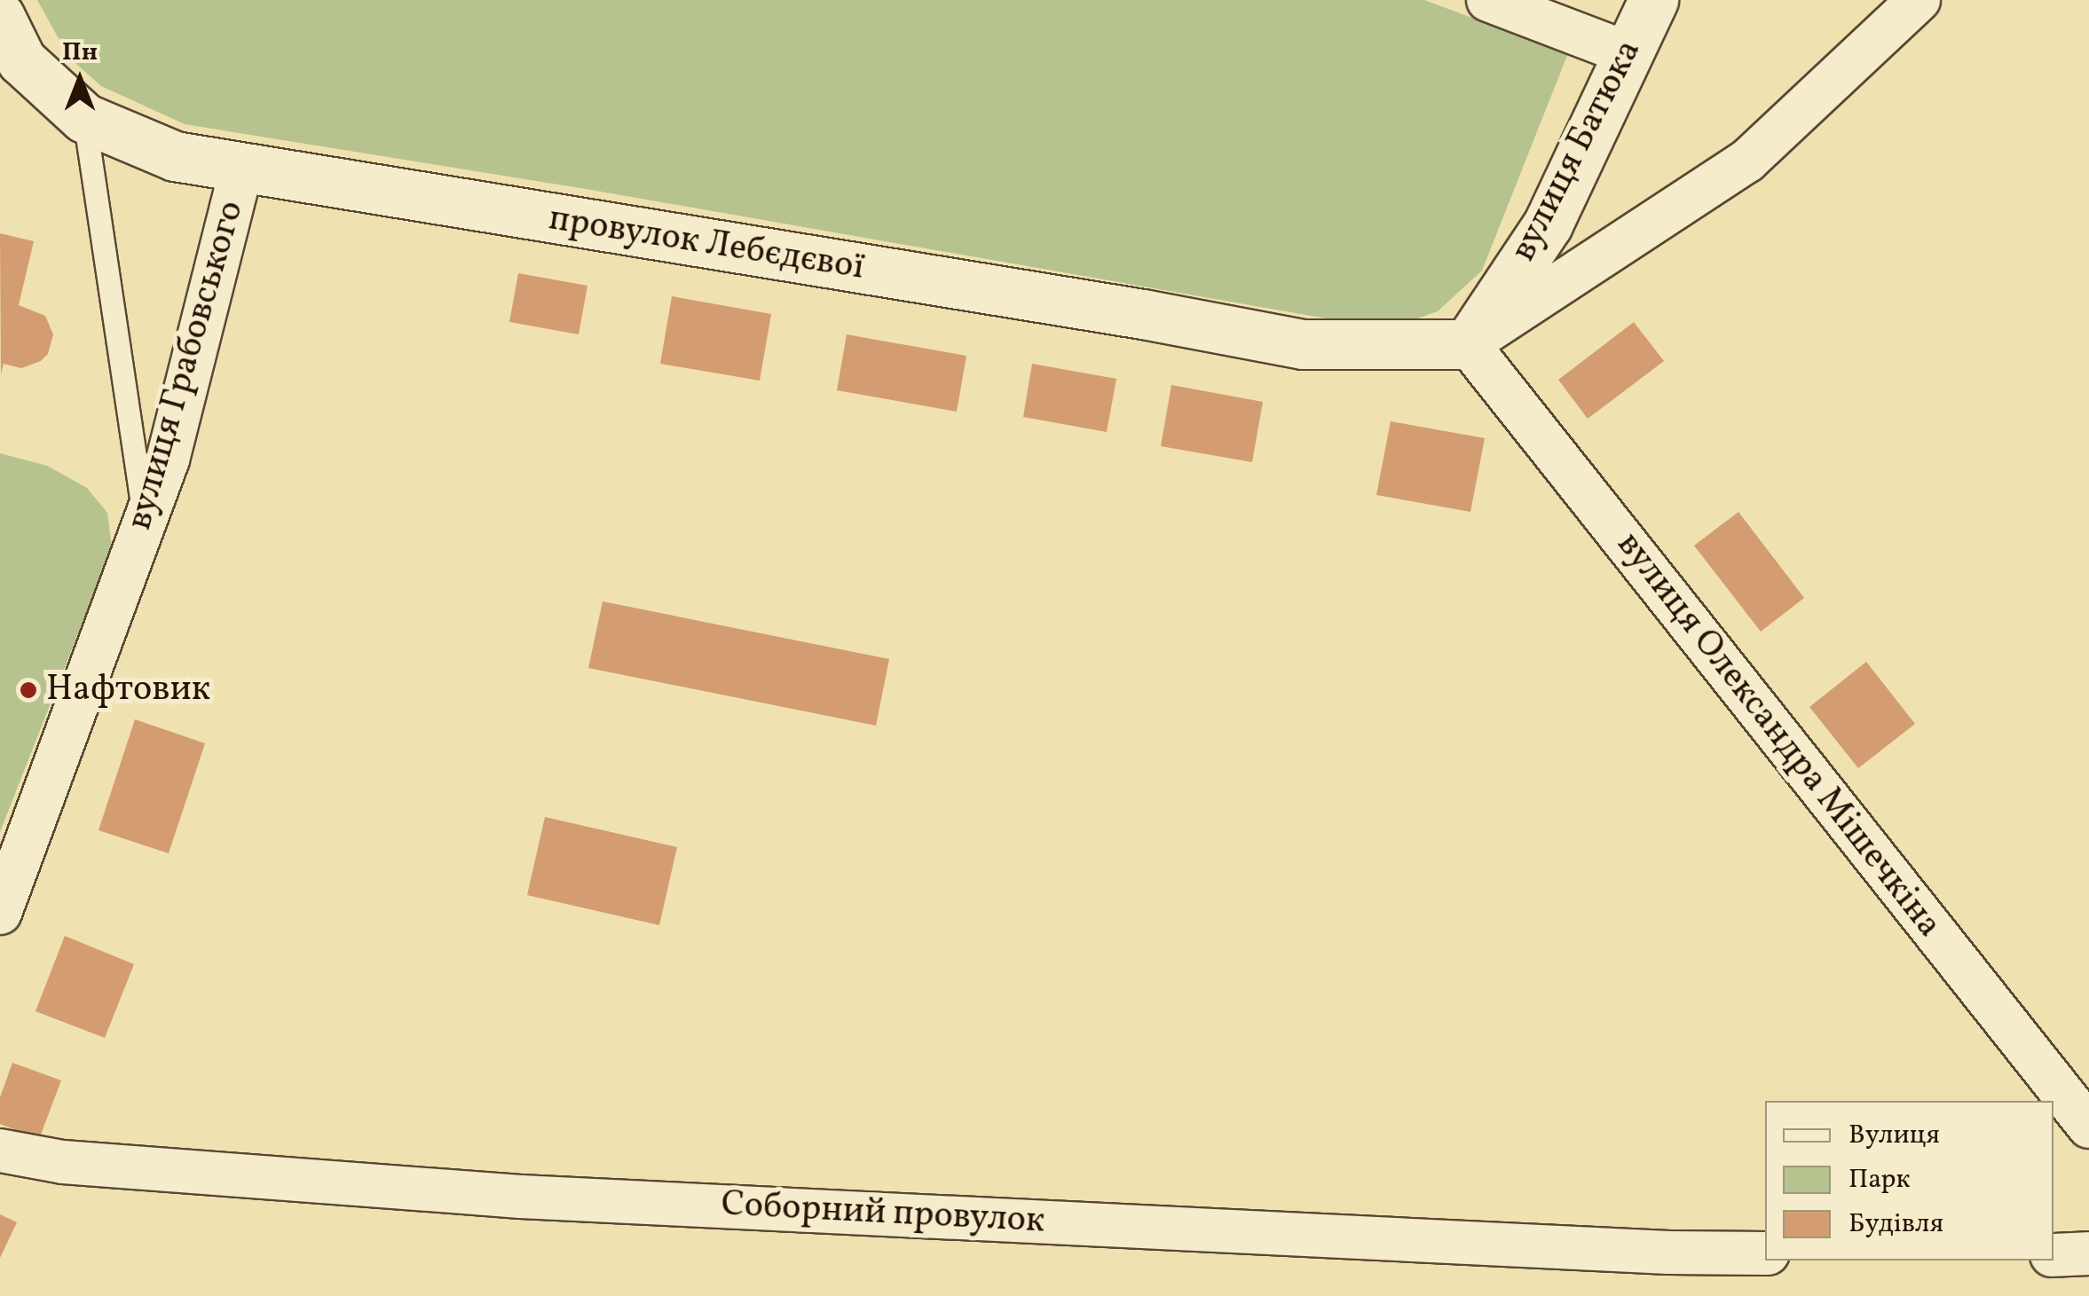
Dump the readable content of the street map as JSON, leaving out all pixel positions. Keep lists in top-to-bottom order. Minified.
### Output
{"streets":{"street":["вулиця Батюка","провулок Лебєдєвої","вулиця Грабовського","вулиця Олександра Мішечкіна","Соборний провулок"]},"crossings":[["вулиця Батюка","провулок Лебєдєвої"],["вулиця Батюка","вулиця Олександра Мішечкіна"],["провулок Лебєдєвої","вулиця Грабовського"],["провулок Лебєдєвої","вулиця Олександра Мішечкіна"]],"places":["Нафтовик"],"legend":["Вулиця","Парк","Будівля"],"north":"top"}
